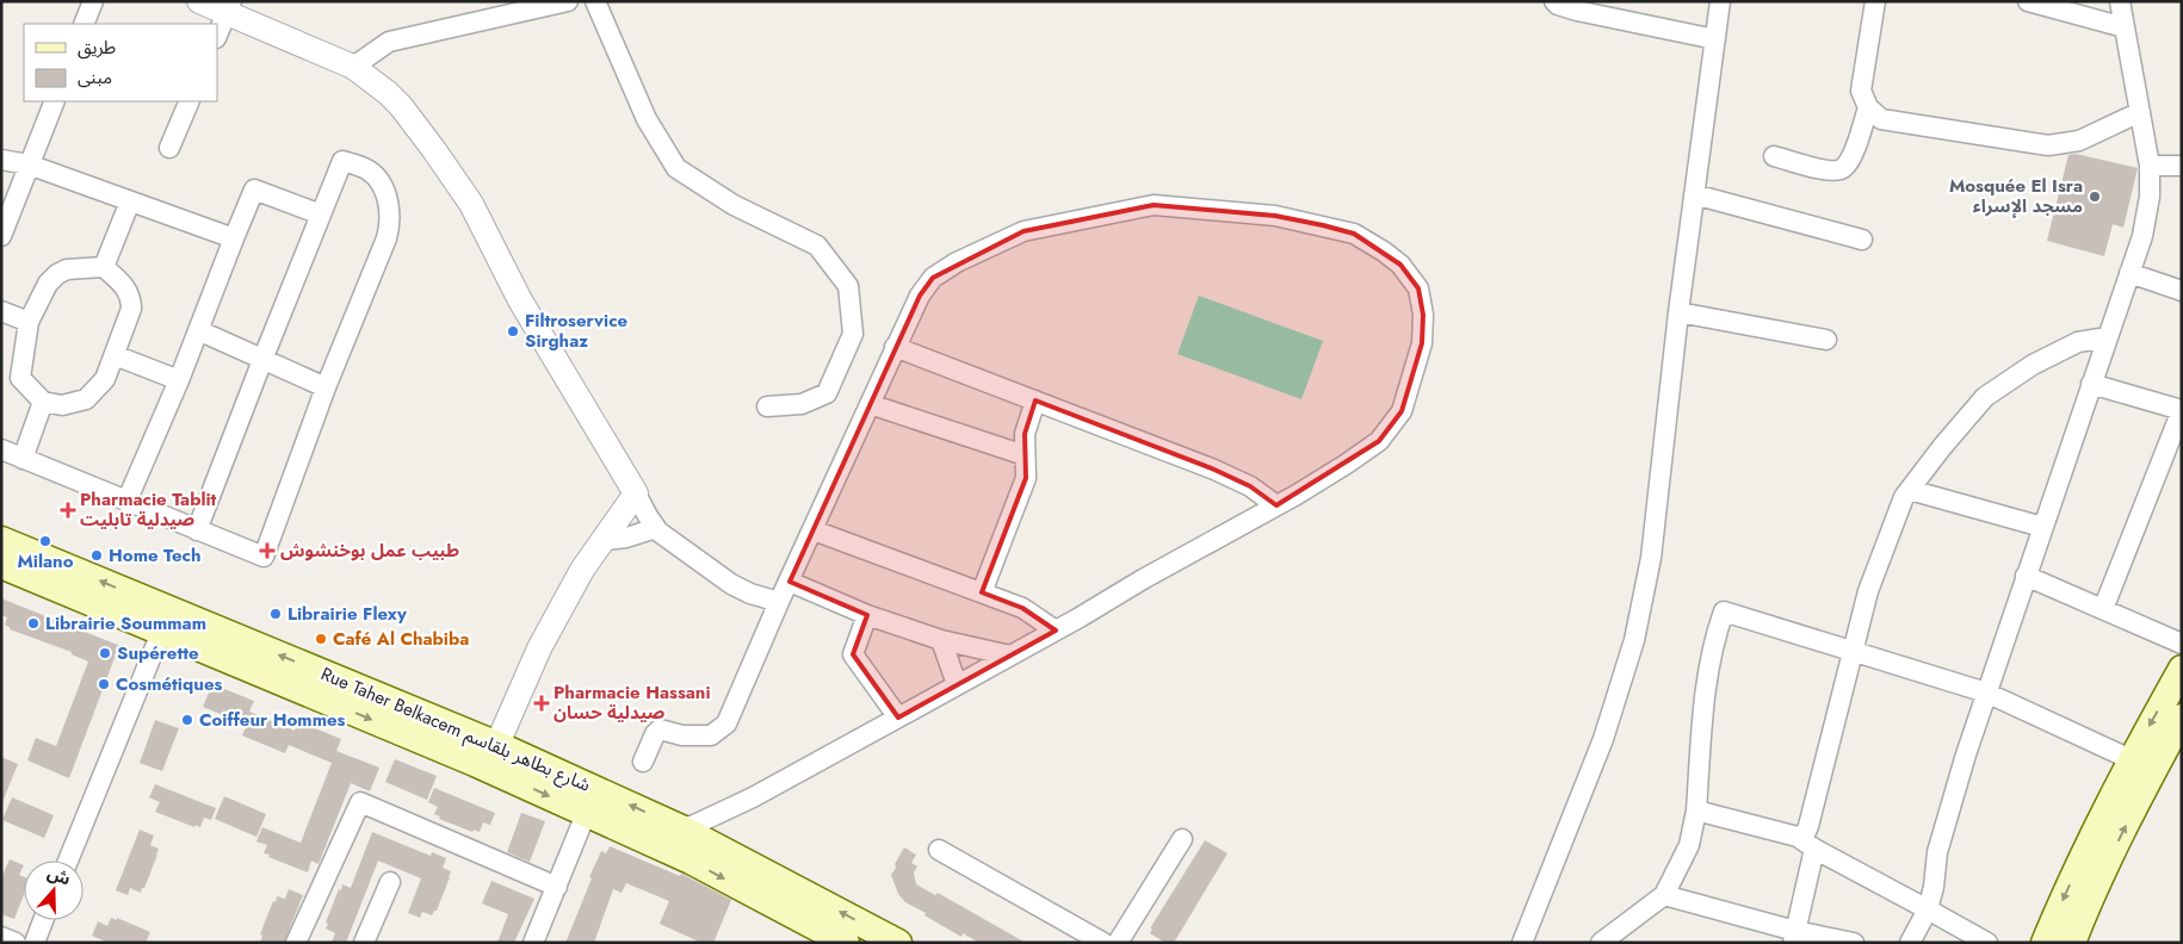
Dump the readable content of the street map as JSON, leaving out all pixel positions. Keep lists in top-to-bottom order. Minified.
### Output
{"streets":{"main road":["Rue Taher Belkacem شارع بطاهر بلقاسم"]},"places":{"other":["Mosquée El Isra مسجد الإسراء","Filtroservice Sirghaz","Milano","Home Tech","Librairie Flexy","Librairie Soummam","Café Al Chabiba","Supérette","Cosmétiques","Coiffeur Hommes"],"health":["Pharmacie Tablit صيدلية تابليت","طبيب عمل بوخنشوش","Pharmacie Hassani صيدلية حسان"]},"legend":["طريق","مبنى"],"north":"top"}
